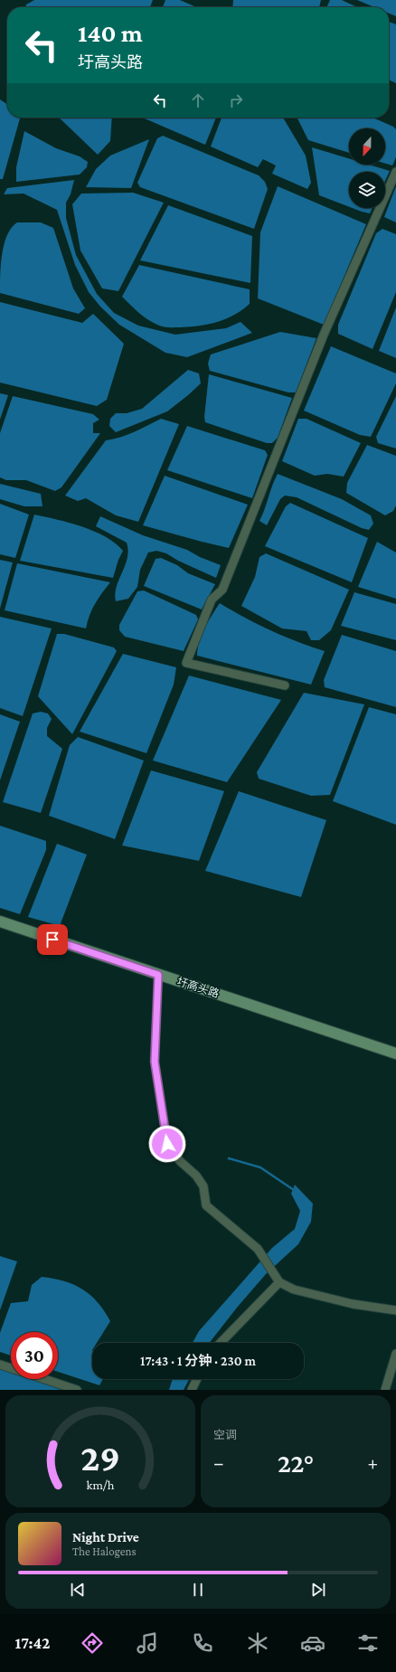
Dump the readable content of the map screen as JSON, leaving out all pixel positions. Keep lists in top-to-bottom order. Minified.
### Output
{"streets":{"street":["圩高头路"]},"north":"bottom","page":{"turn":["140 m","圩高头路"],"limit":"30","trip":"17:43 · 1 分钟 · 230 m","tile":"空调","heat":["−","22°","+"],"song":["Night Drive","The Halogens"],"tabs":"17:42","gauge":["29","km/h"]}}
